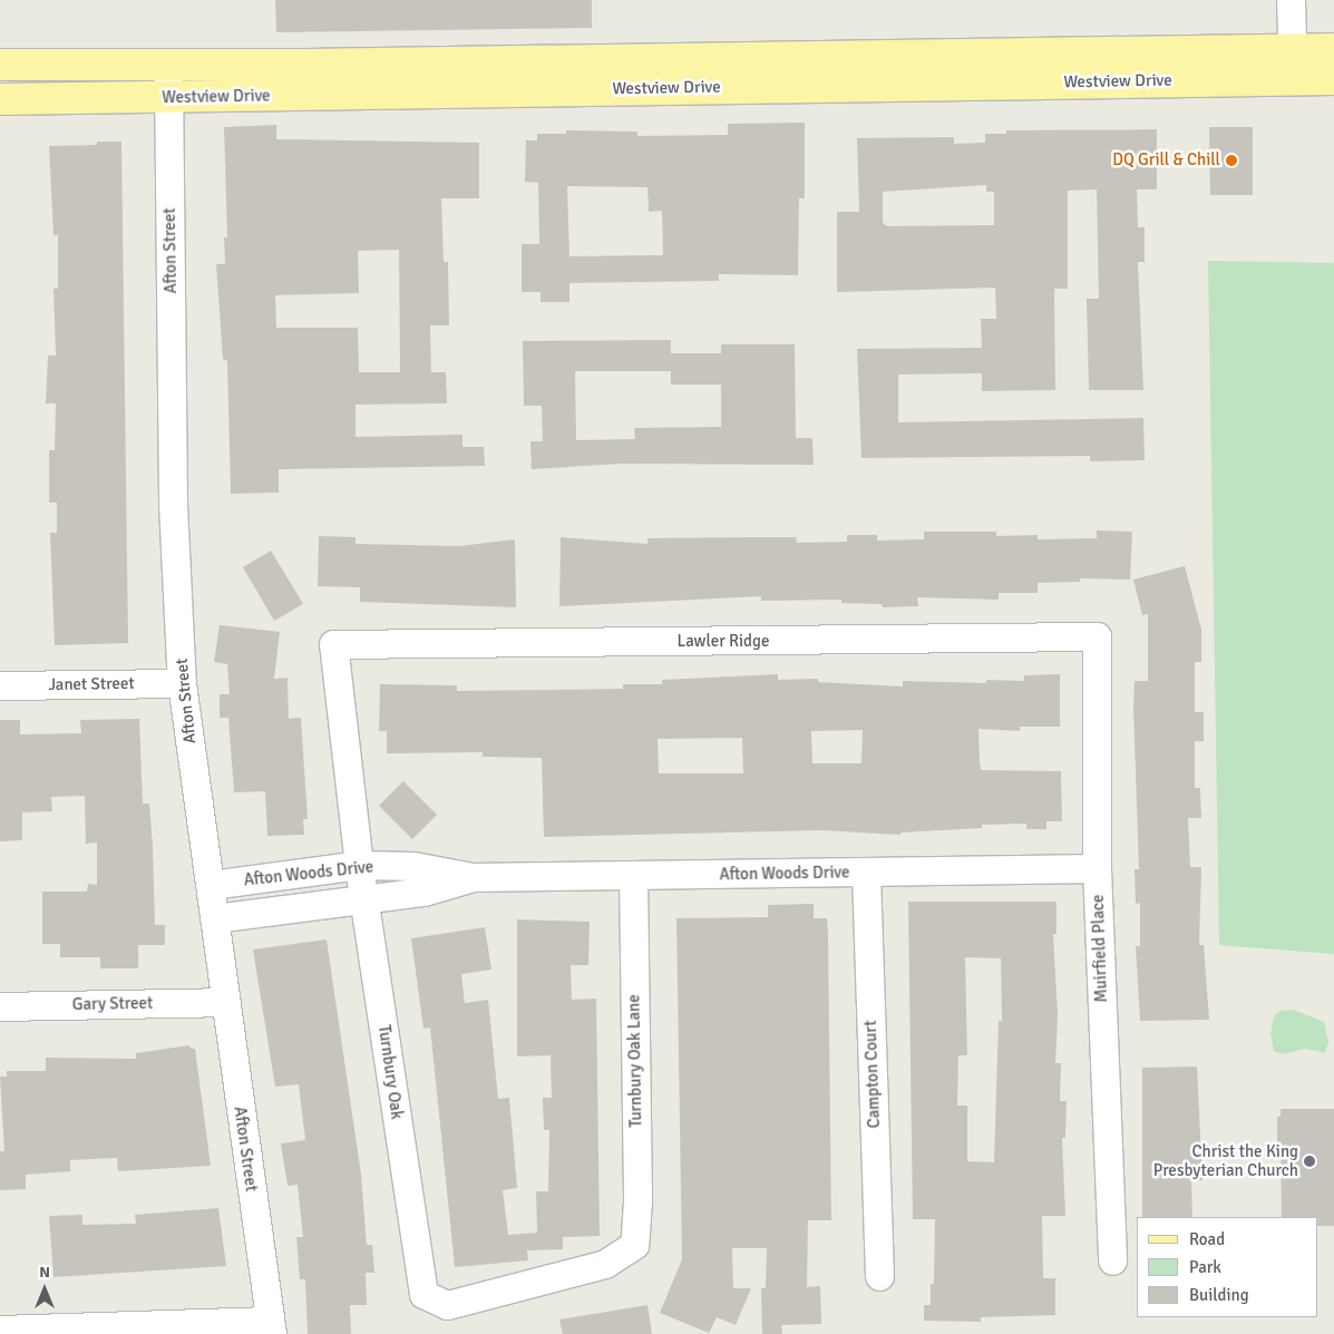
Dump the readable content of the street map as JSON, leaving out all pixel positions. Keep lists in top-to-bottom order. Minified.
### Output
{"streets":{"main road":["Westview Drive"],"street":["Afton Street","Lawler Ridge","Janet Street","Afton Woods Drive","Muirfield Place","Gary Street","Turnbury Oak Lane","Turnbury Oak","Campton Court"]},"crossings":[["Westview Drive","Afton Street"],["Afton Street","Janet Street"],["Afton Street","Afton Woods Drive"],["Afton Street","Gary Street"],["Lawler Ridge","Muirfield Place"],["Lawler Ridge","Turnbury Oak"],["Afton Woods Drive","Muirfield Place"],["Afton Woods Drive","Turnbury Oak Lane"],["Afton Woods Drive","Turnbury Oak"],["Afton Woods Drive","Campton Court"],["Turnbury Oak Lane","Turnbury Oak"]],"places":["DQ Grill & Chill","Christ the King Presbyterian Church"],"legend":["Road","Park","Building"],"north":"top"}
